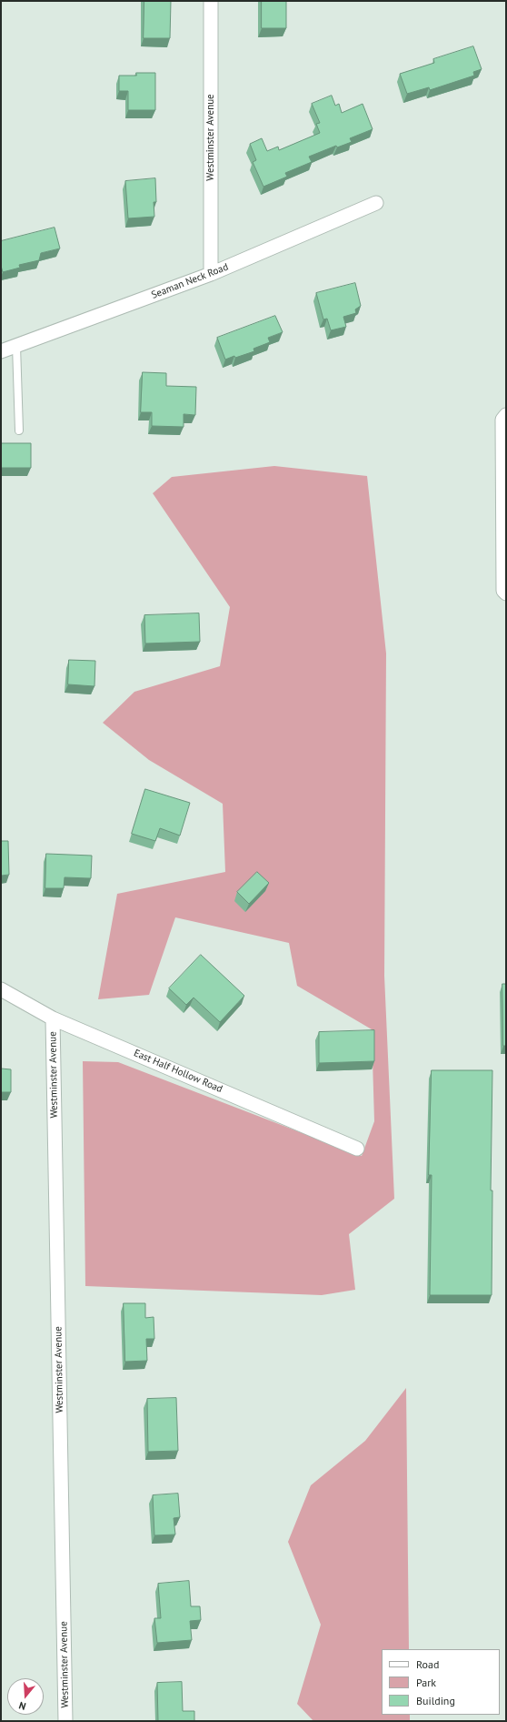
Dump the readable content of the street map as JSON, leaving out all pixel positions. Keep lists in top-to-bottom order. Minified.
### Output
{"streets":{"street":["Westminster Avenue","Seaman Neck Road","East Half Hollow Road"]},"crossings":[["Westminster Avenue","Seaman Neck Road"],["Westminster Avenue","East Half Hollow Road"]],"legend":["Road","Park","Building"],"north":"bottom"}
